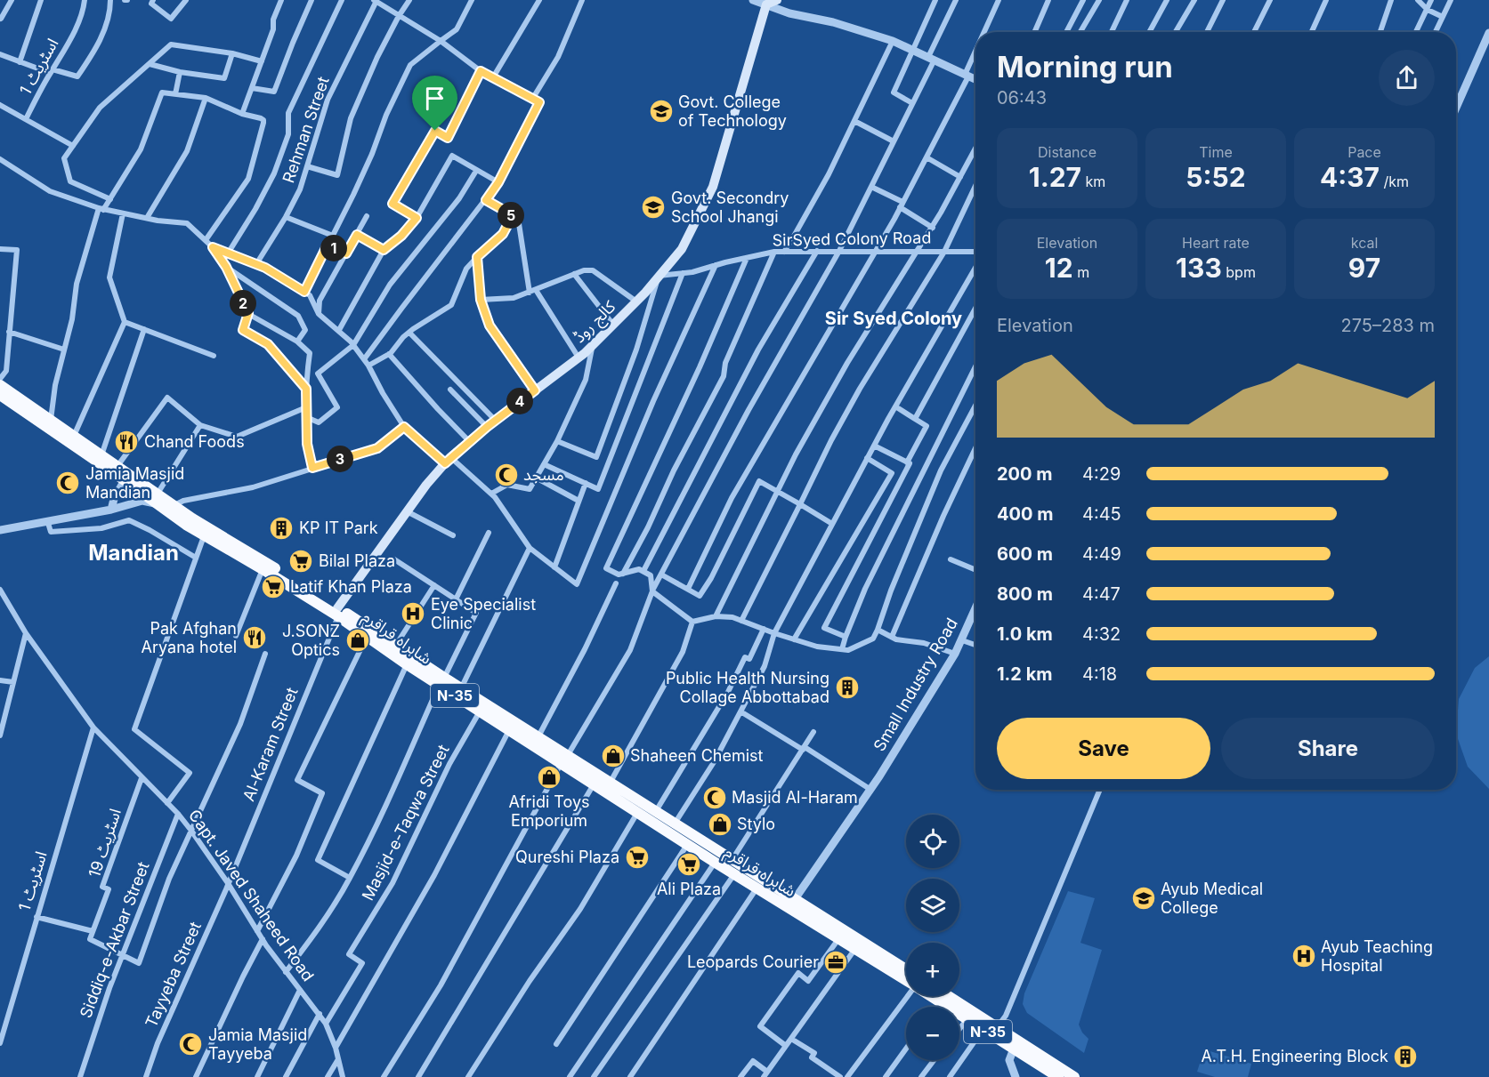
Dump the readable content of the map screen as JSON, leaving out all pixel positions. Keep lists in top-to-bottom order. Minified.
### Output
{"streets":{"highway":["شاہراہ قراقرم","N-35"],"main road":["کالج روڈ"],"street":["اسٹریٹ 1","Rehman Street","SirSyed Colony Road","Small Industry Road","Al-Karam Street","Masjid-e-Taqwa Street","اسٹریٹ 19","Capt. Javed Shaheed Road","Siddiq-e-Akbar Street","Tayyeba Street"]},"crossings":[["اسٹریٹ 1","Capt. Javed Shaheed Road"],["SirSyed Colony Road","کالج روڈ"],["کالج روڈ","شاہراہ قراقرم"],["کالج روڈ","Al-Karam Street"],["شاہراہ قراقرم","Small Industry Road"],["شاہراہ قراقرم","Al-Karam Street"],["شاہراہ قراقرم","Masjid-e-Taqwa Street"],["Al-Karam Street","Capt. Javed Shaheed Road"],["Al-Karam Street","Tayyeba Street"],["Masjid-e-Taqwa Street","Capt. Javed Shaheed Road"],["اسٹریٹ 19","Capt. Javed Shaheed Road"],["Capt. Javed Shaheed Road","Siddiq-e-Akbar Street"],["Capt. Javed Shaheed Road","Tayyeba Street"]],"districts":["Sir Syed Colony","Mandian"],"places":{"school or university":["Govt. College of Technology","Govt. Secondry School Jhangi","Ayub Medical College"],"restaurant":["Chand Foods","Pak Afghan Aryana hotel"],"mosque":["مسجد","Jamia Masjid Mandian","Masjid Al-Haram","Jamia Masjid Tayyeba"],"building":["KP IT Park","Public Health Nursing Collage Abbottabad","A.T.H. Engineering Block"],"supermarket":["Bilal Plaza","Latif Khan Plaza","Qureshi Plaza","Ali Plaza"],"hospital":["Eye Specialist Clinic","Ayub Teaching Hospital"],"shop":["J.SONZ Optics","Shaheen Chemist","Afridi Toys Emporium","Stylo"],"office":["Leopards Courier"]},"page":{"heading":["Morning run","06:43"],"stats":[["Distance","1.27 km"],["Time","5:52"],["Pace","4:37 /km"],["Elevation","12 m"],["Heart rate","133 bpm"],["kcal","97"]],"pins":["5","1","2","4","3"],"chart":["Elevation","275–283 m"],"list":[{"name":"200 m","note":"4:29"},{"name":"400 m","note":"4:45"},{"name":"600 m","note":"4:49"},{"name":"800 m","note":"4:47"},{"name":"1.0 km","note":"4:32"},{"name":"1.2 km","note":"4:18"}],"buttons":["Save","Share"],"map_buttons":["+","−"]}}
